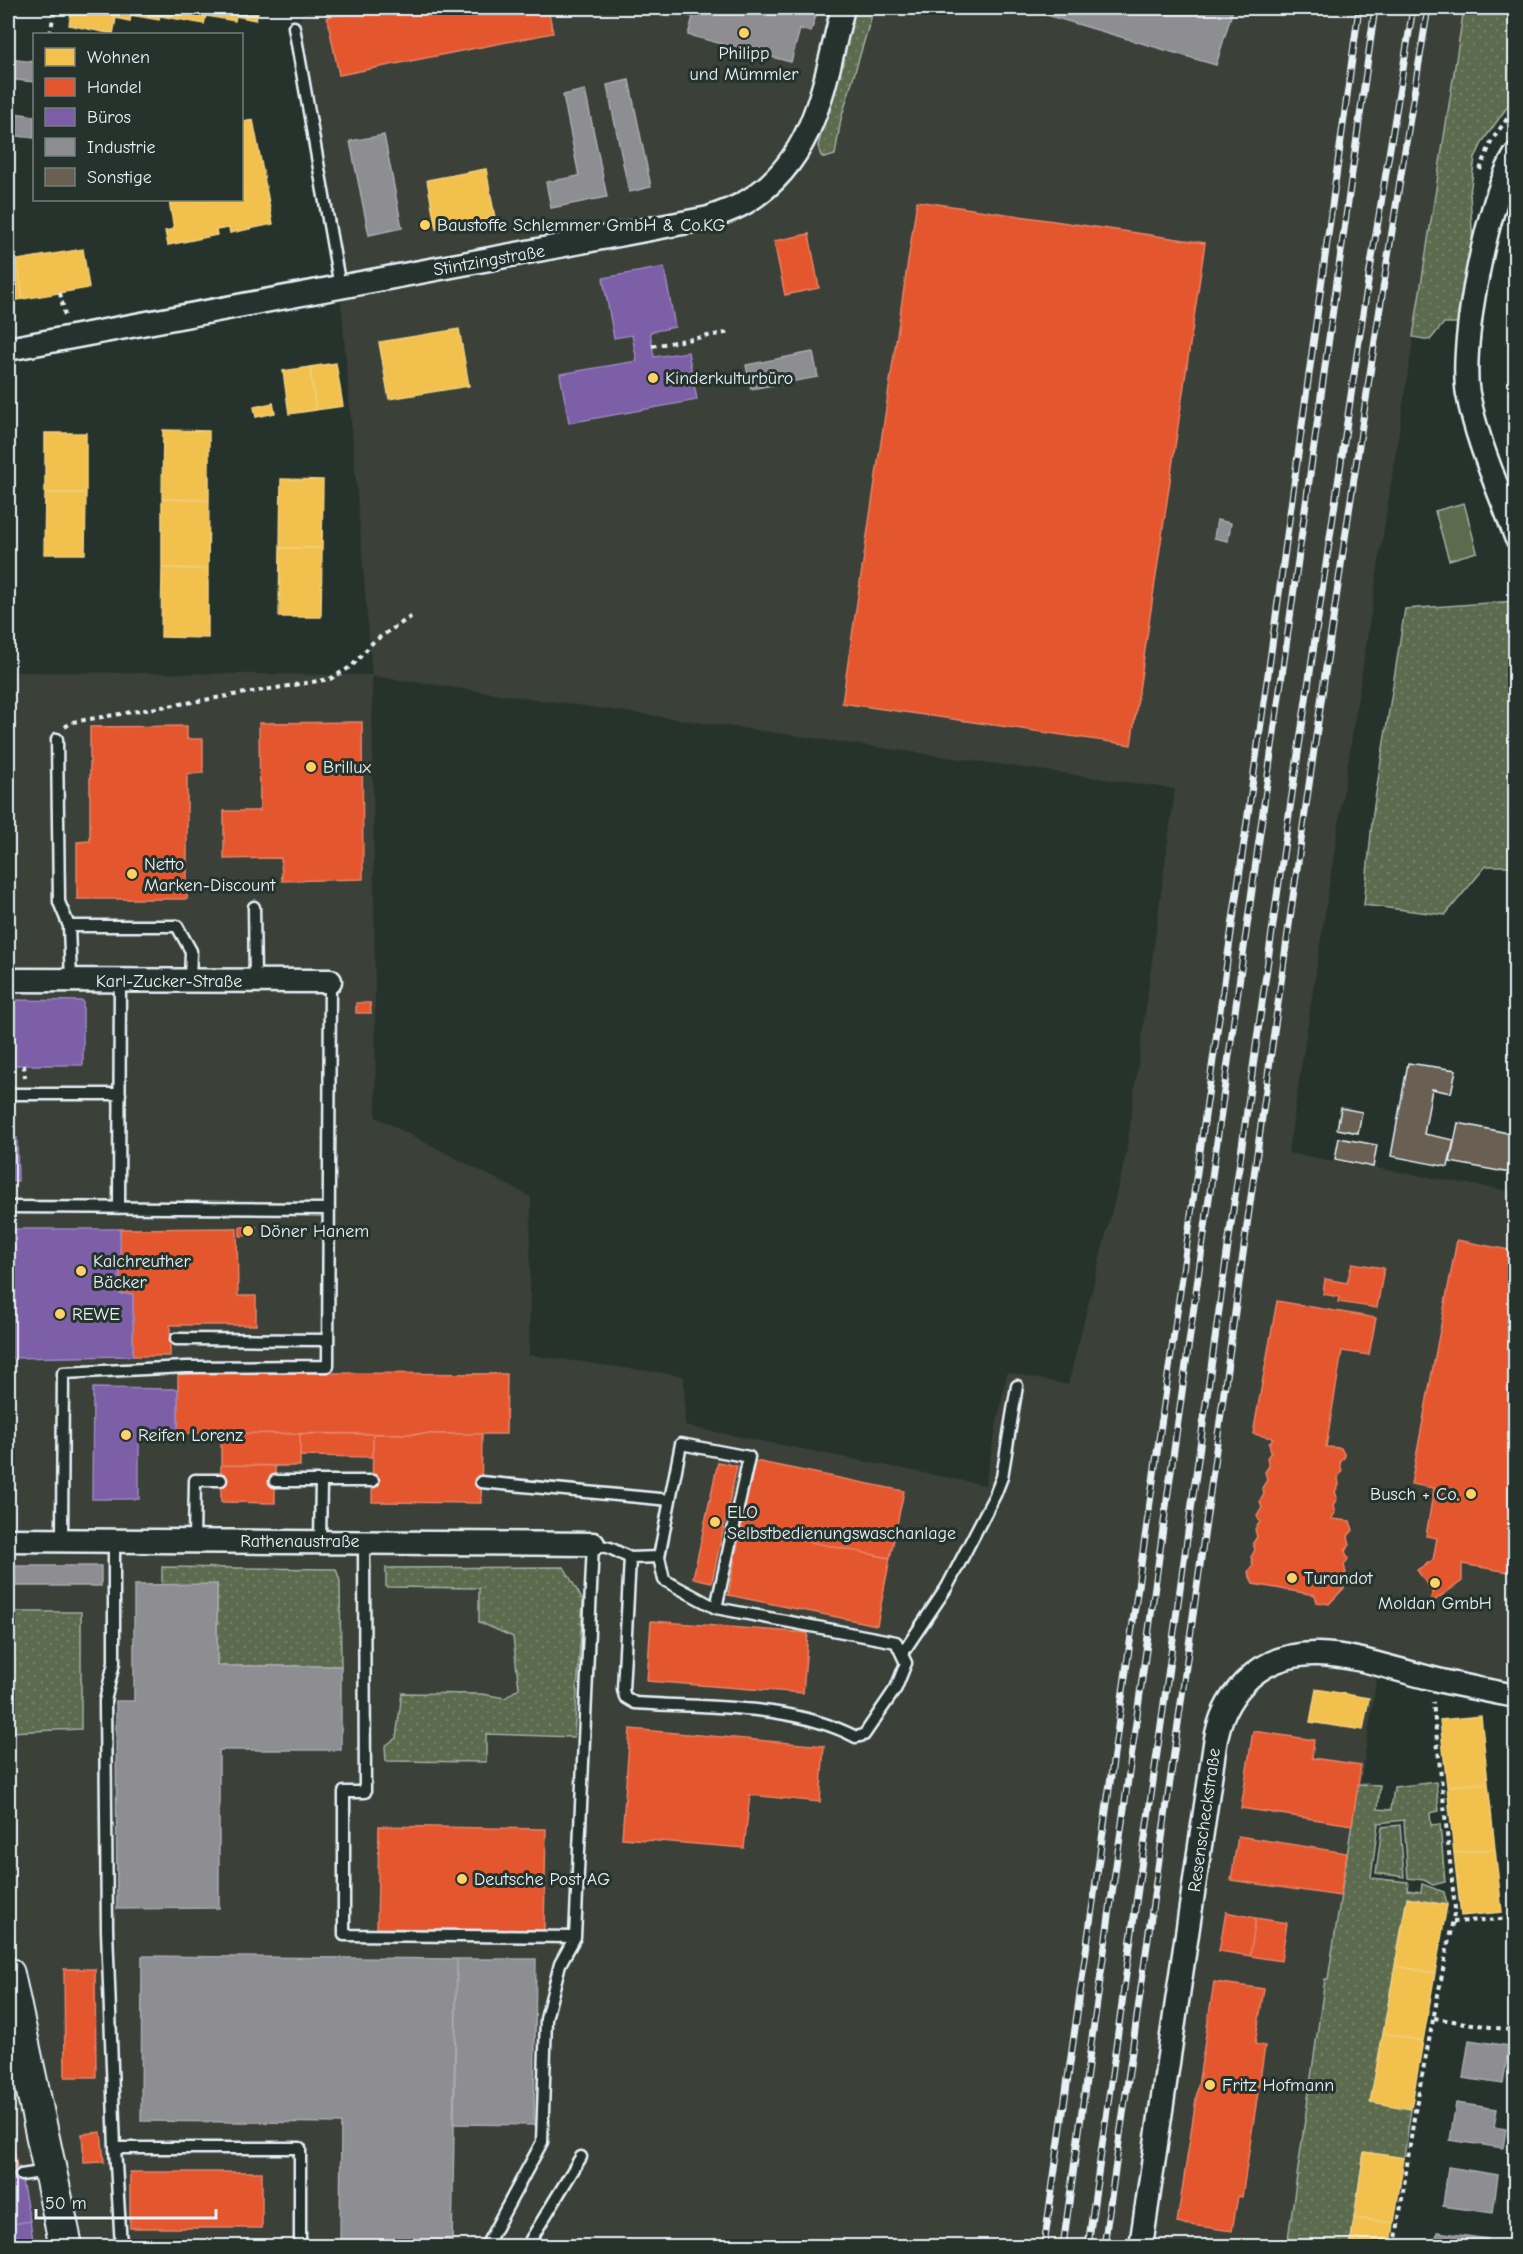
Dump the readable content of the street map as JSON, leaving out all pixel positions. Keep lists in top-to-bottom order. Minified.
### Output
{"streets":{"street":["Stintzingstraße","Karl-Zucker-Straße","Rathenaustraße","Resenscheckstraße"]},"places":["Philipp und Mümmler","Baustoffe Schlemmer GmbH & Co.KG","Kinderkulturbüro","Brillux","Netto Marken-Discount","Döner Hanem","Kalchreuther Bäcker","REWE","Reifen Lorenz","Busch + Co.","ELO Selbstbedienungswaschanlage","Turandot","Moldan GmbH","Deutsche Post AG","Fritz Hofmann"],"legend":["Wohnen","Handel","Büros","Industrie","Sonstige"],"scale_bar":"50 m"}
